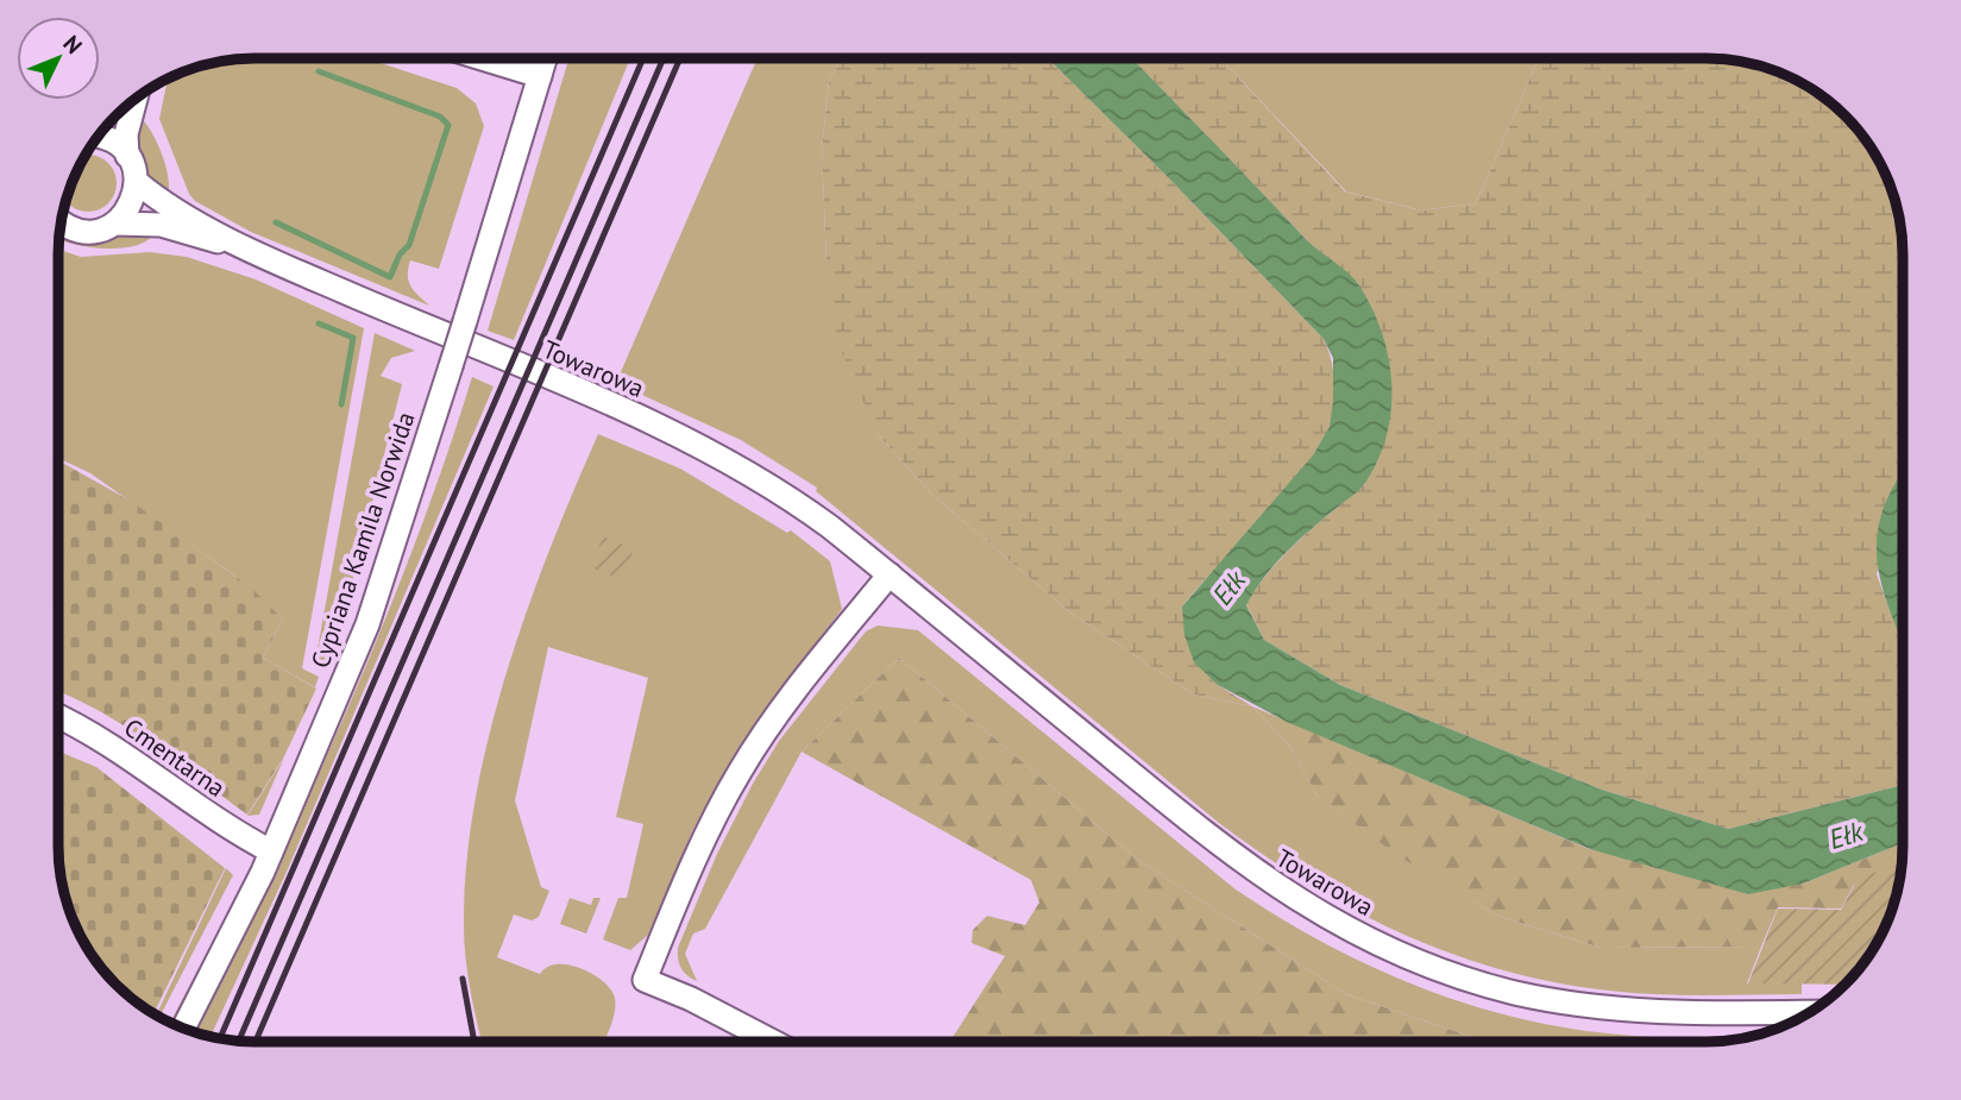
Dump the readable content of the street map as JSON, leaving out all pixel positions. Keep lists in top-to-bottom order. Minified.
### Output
{"streets":{"street":["Towarowa","Cypriana Kamila Norwida","Cmentarna"]},"crossings":[["Cypriana Kamila Norwida","Cmentarna"]],"water":["Ełk"],"north":"top right"}
